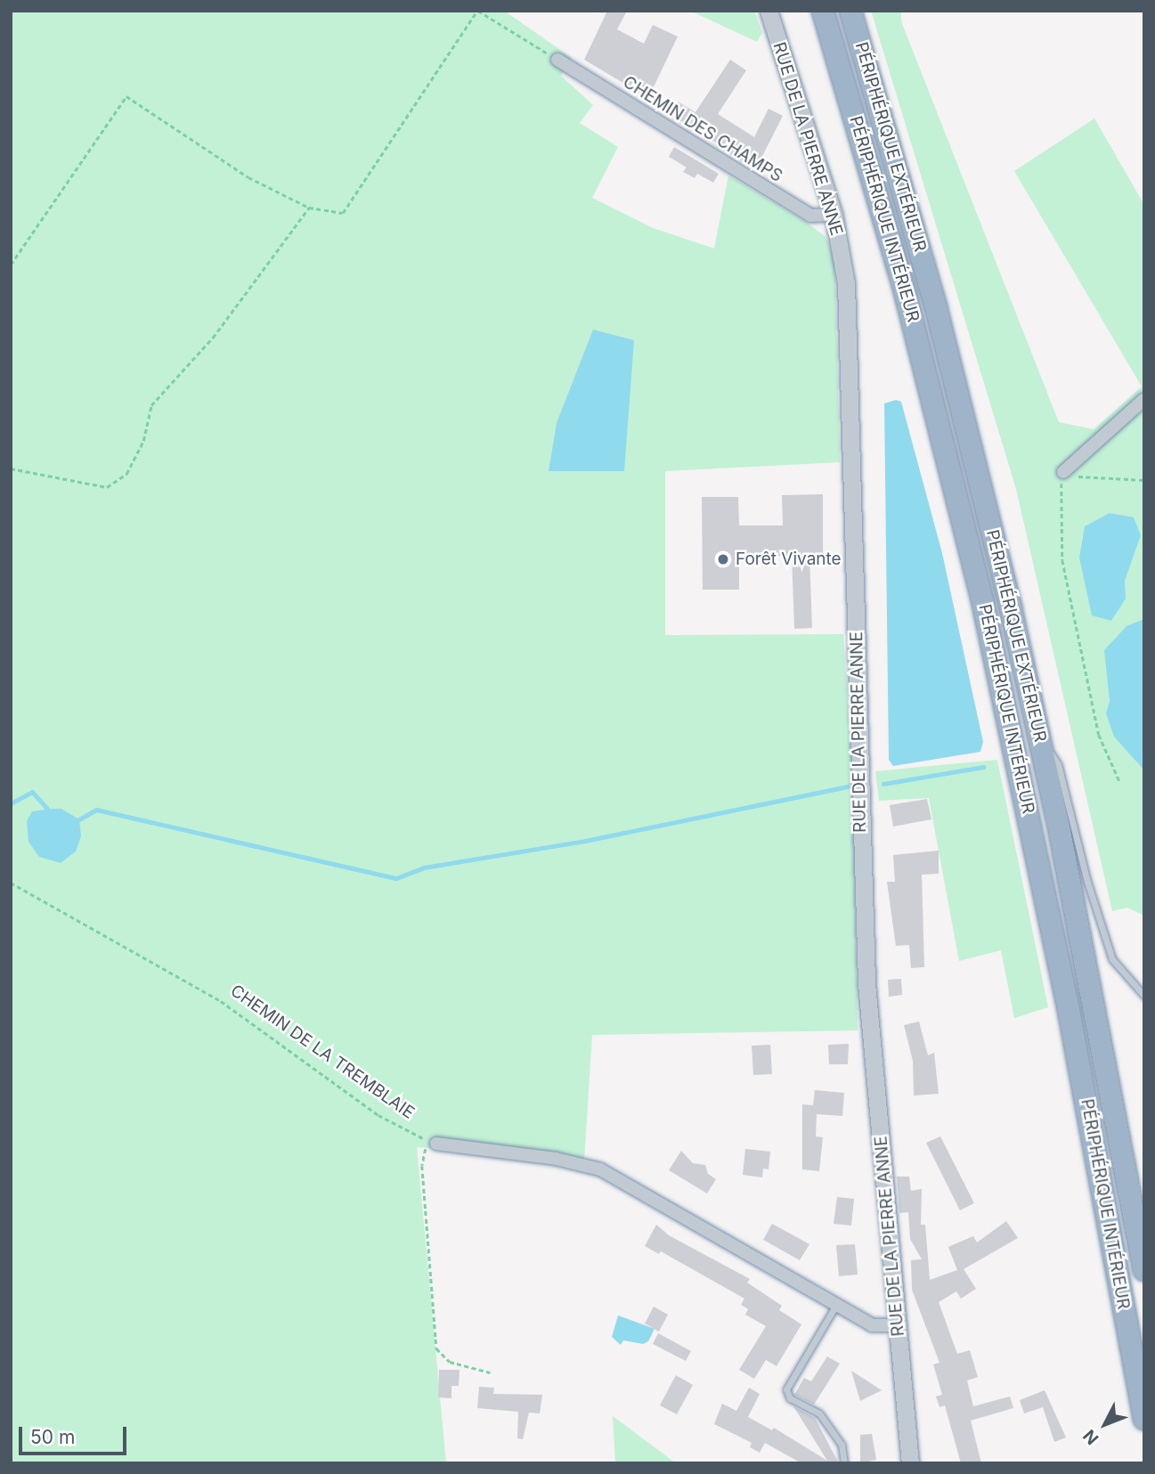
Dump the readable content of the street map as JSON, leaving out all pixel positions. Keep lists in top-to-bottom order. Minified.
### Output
{"streets":{"highway":["PÉRIPHÉRIQUE EXTÉRIEUR","PÉRIPHÉRIQUE INTÉRIEUR"],"street":["CHEMIN DES CHAMPS","RUE DE LA PIERRE ANNE"],"path":["CHEMIN DE LA TREMBLAIE"]},"crossings":[["CHEMIN DES CHAMPS","RUE DE LA PIERRE ANNE"]],"places":["Forêt Vivante"],"scale_bar":"50 m","north":"bottom left"}
